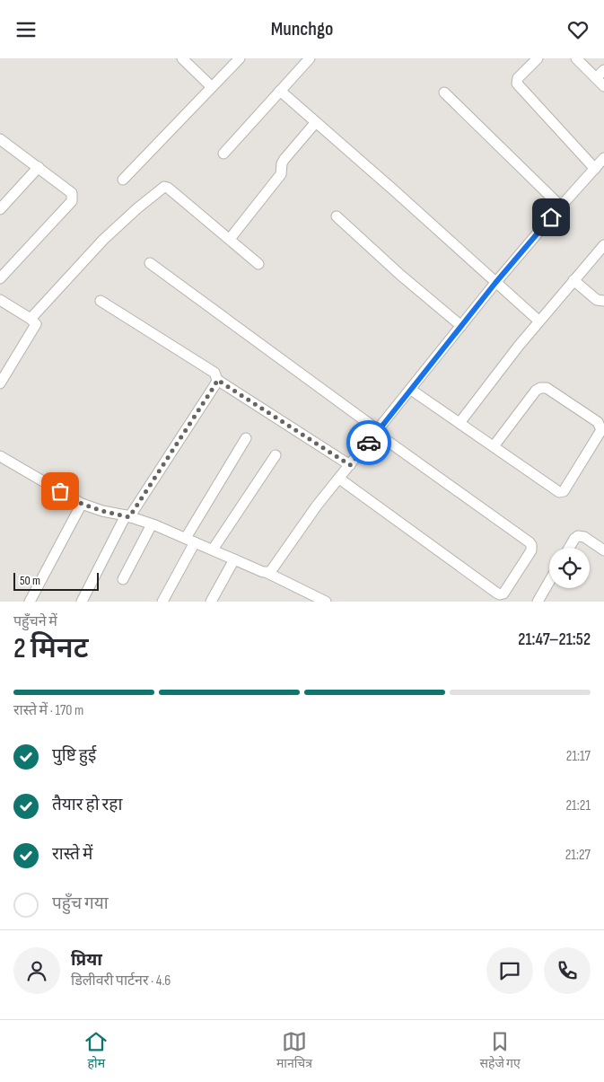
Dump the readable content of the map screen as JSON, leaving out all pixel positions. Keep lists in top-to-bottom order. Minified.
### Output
{"scale_bar":"50 m","page":{"header":"Munchgo","scale":"50 m","heading":["2 मिनट","पहुँचने में","21:47–21:52"],"panel":["प्रिया","डिलीवरी पार्टनर · 4.6"],"bar":"रास्ते में · 170 m","list":[["पुष्टि हुई","21:17"],["तैयार हो रहा","21:21"],["रास्ते में","21:27"],"पहुँच गया"],"tabs":["होम","मानचित्र","सहेजे गए"]}}
